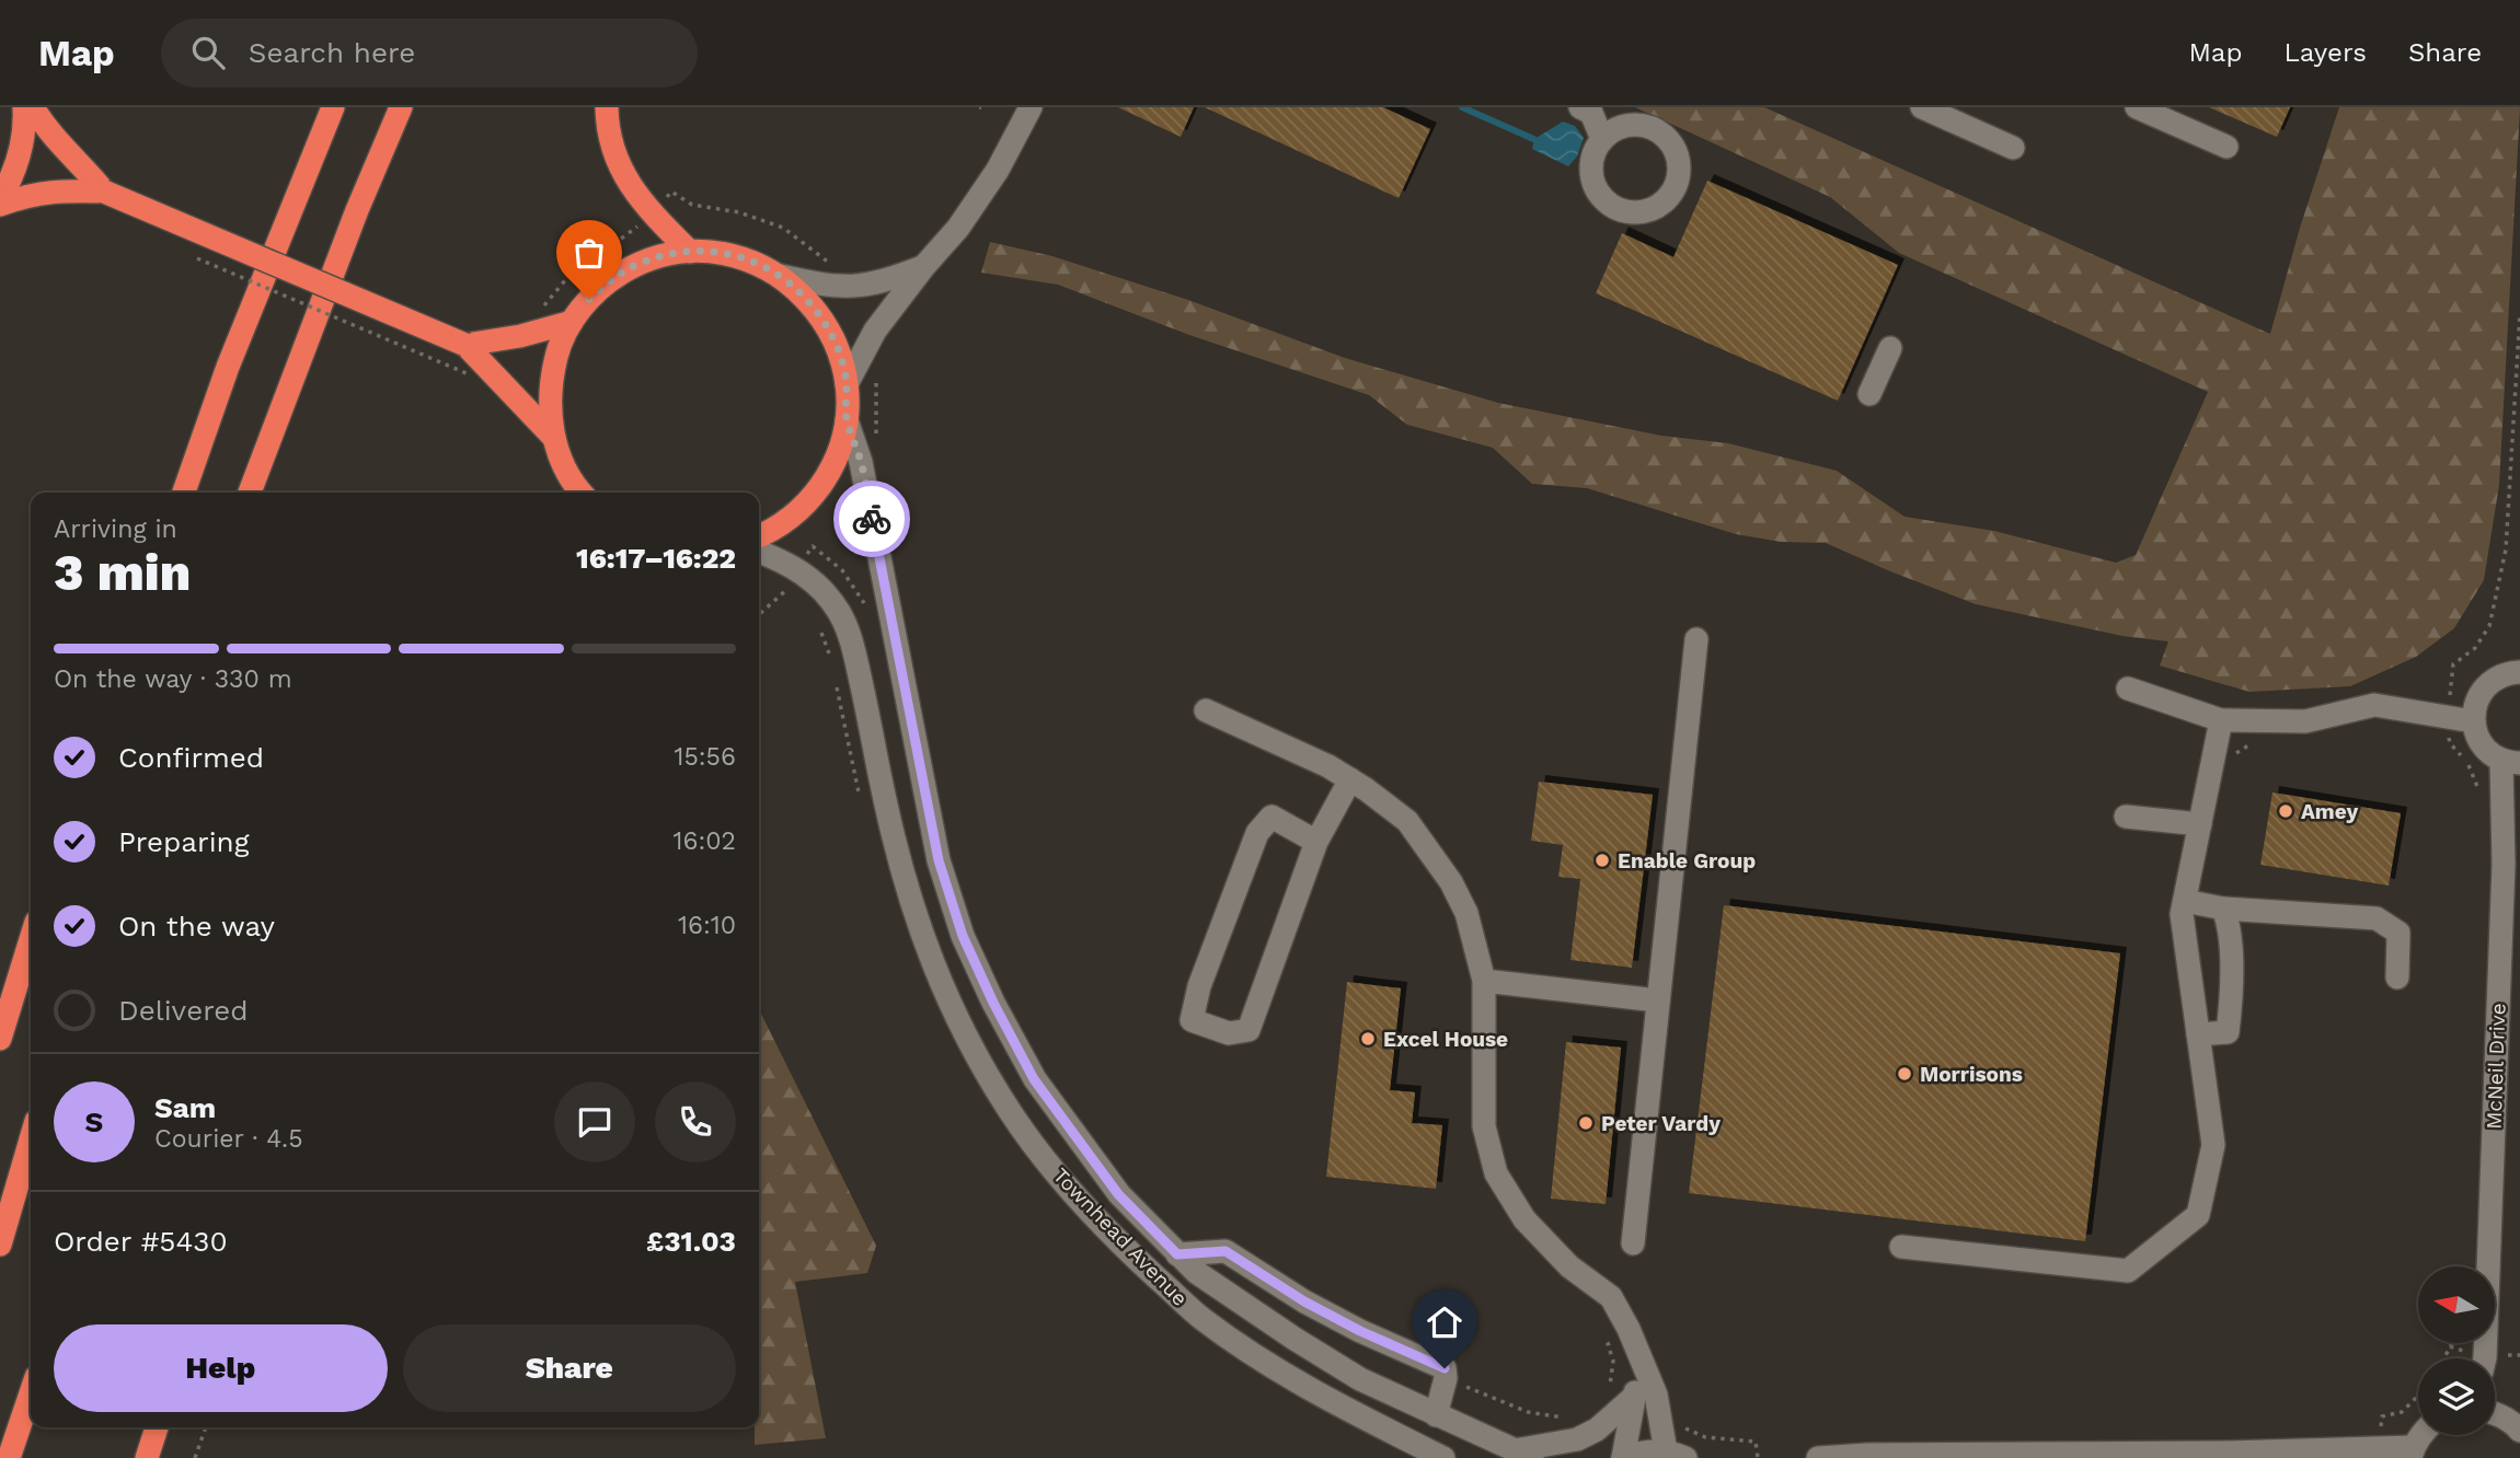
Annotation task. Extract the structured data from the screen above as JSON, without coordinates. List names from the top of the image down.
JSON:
{
  "streets": {
    "street": ["McNeil Drive", "Townhead Avenue"]
  },
  "places": [
    "Amey",
    "Enable Group",
    "Excel House",
    "Morrisons",
    "Peter Vardy"
  ],
  "north": "left",
  "page": {
    "header": "Map",
    "search": "Search here",
    "nav": ["Map", "Layers", "Share"],
    "heading": ["3 min", "Arriving in", "16:17–16:22"],
    "panel": [
      "Sam",
      "Courier · 4.5",
      "Order #5430",
      "£31.03"
    ],
    "bar": "On the way · 330 m",
    "list": [
      ["Confirmed", "15:56"],
      ["Preparing", "16:02"],
      ["On the way", "16:10"],
      "Delivered"
    ],
    "round": "S",
    "buttons": ["Help", "Share"]
  }
}
